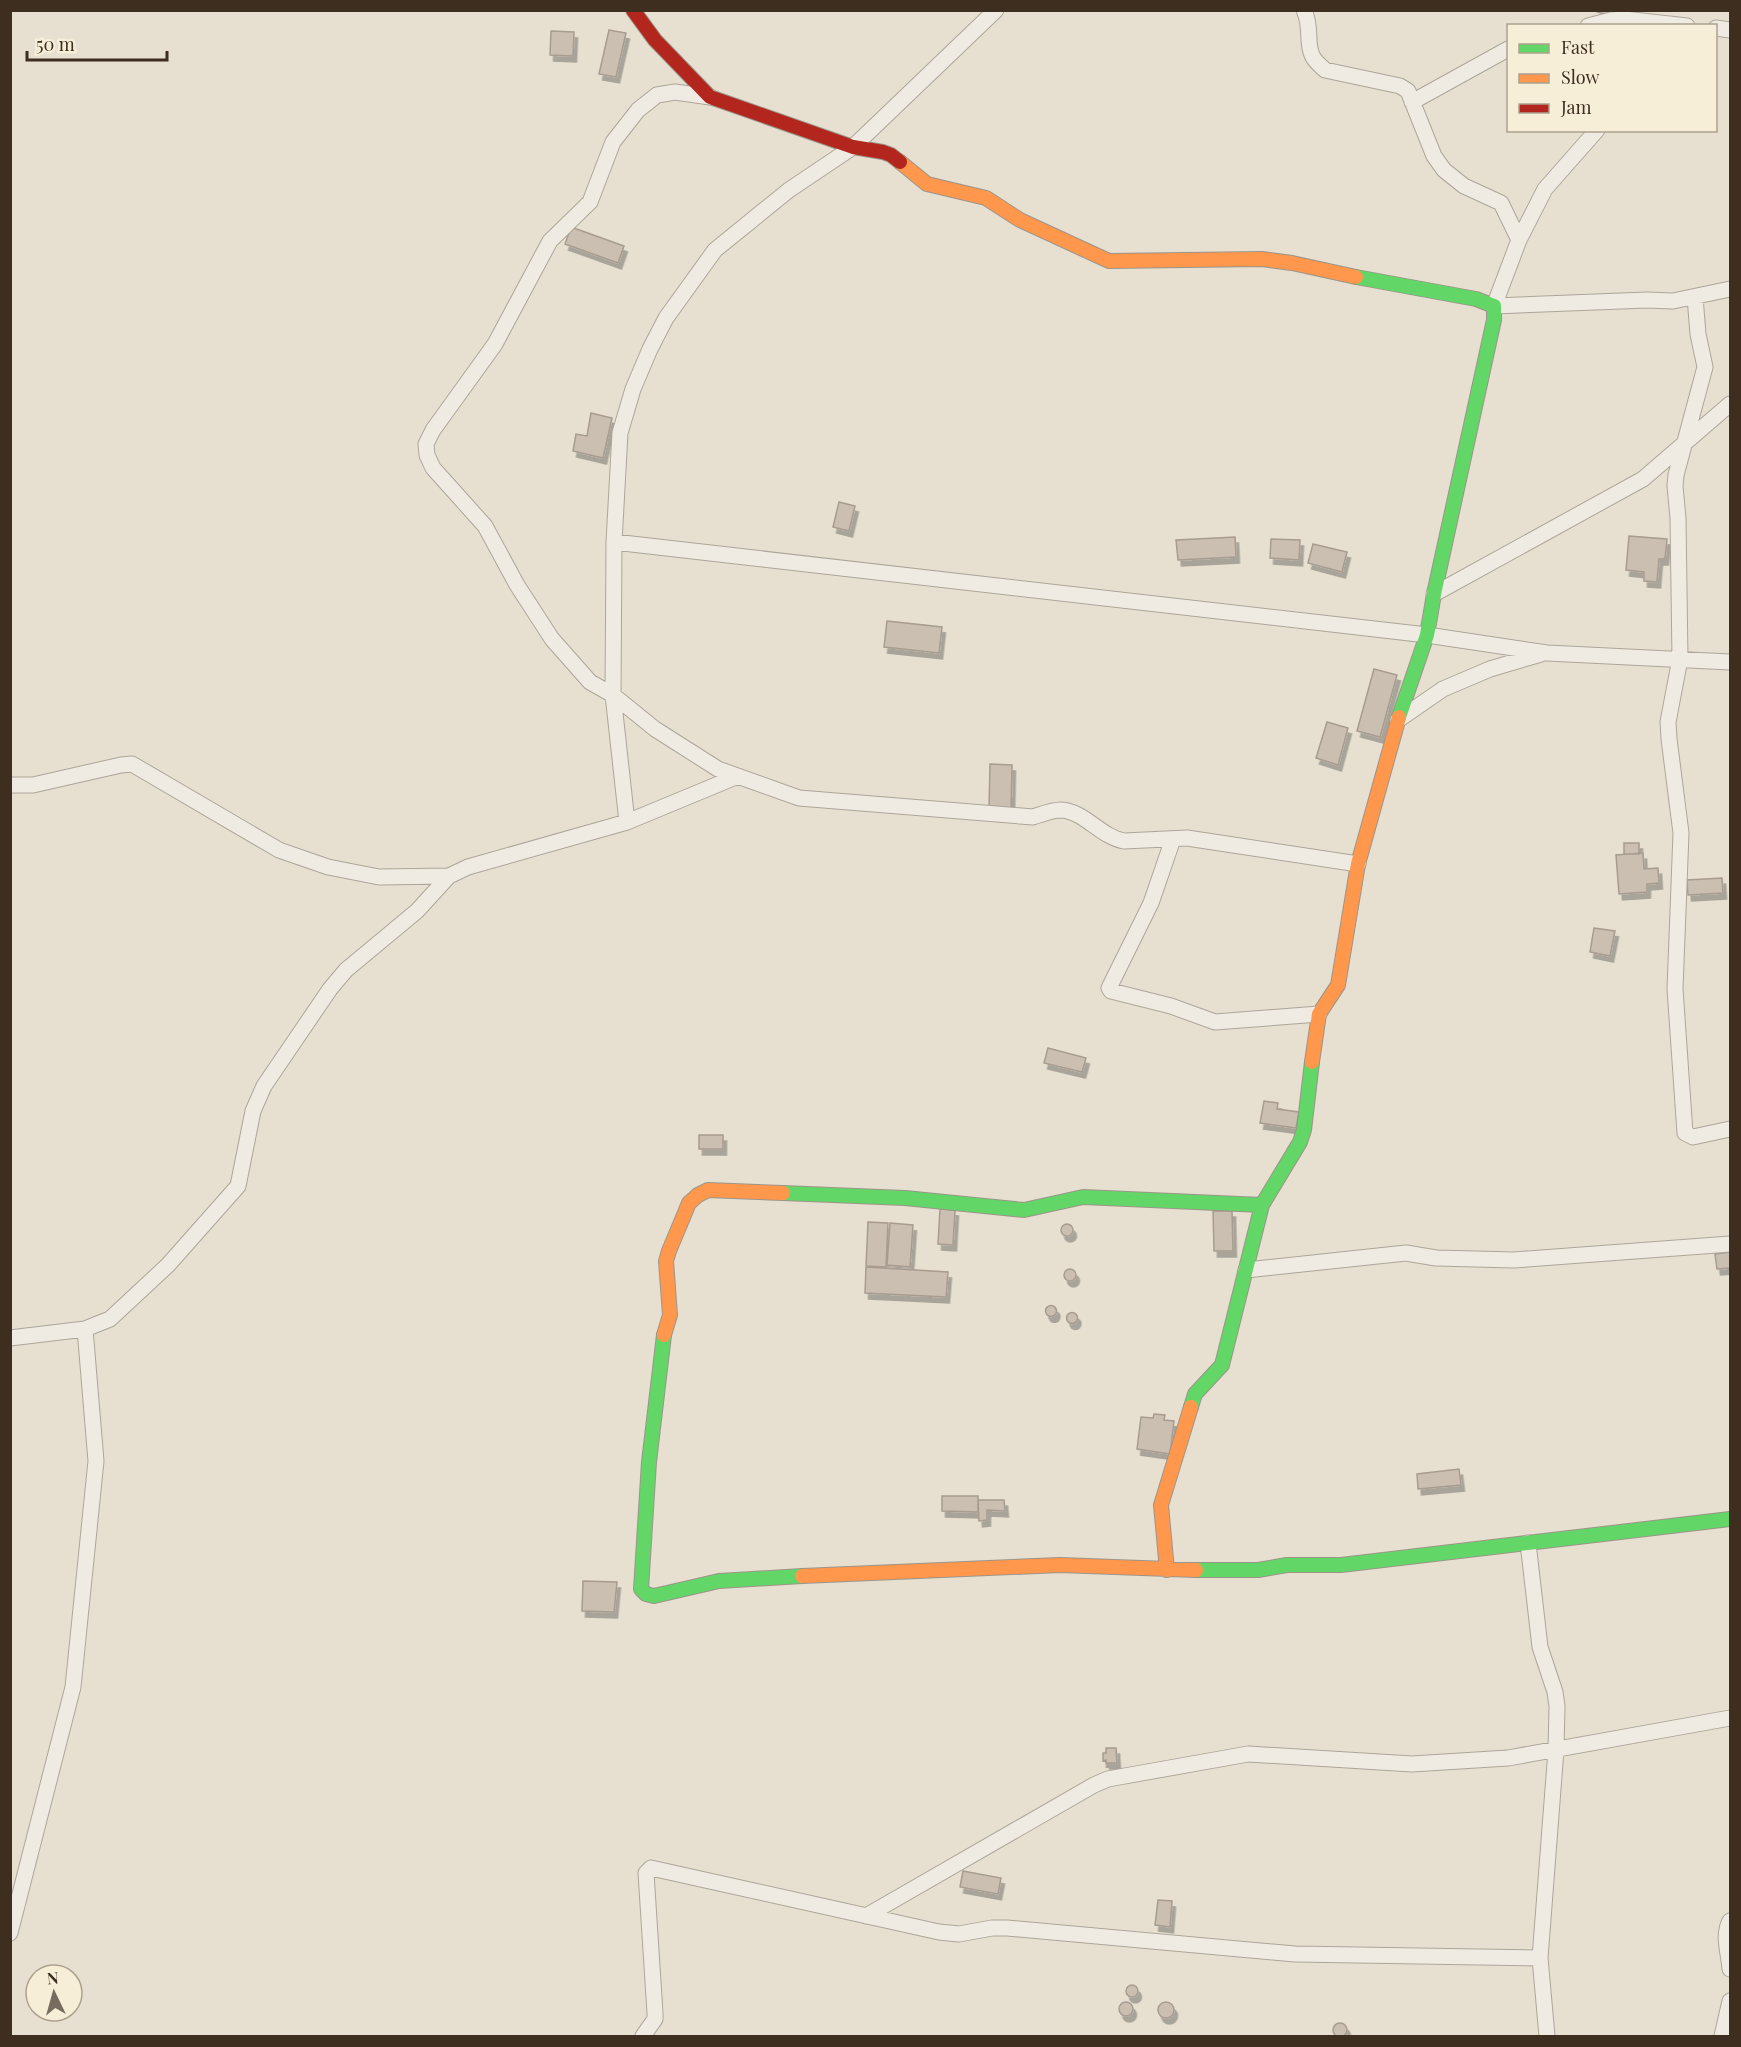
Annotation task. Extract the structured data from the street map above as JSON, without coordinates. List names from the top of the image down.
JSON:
{
  "legend": ["Fast", "Slow", "Jam"],
  "scale_bar": "50 m",
  "north": "top"
}
